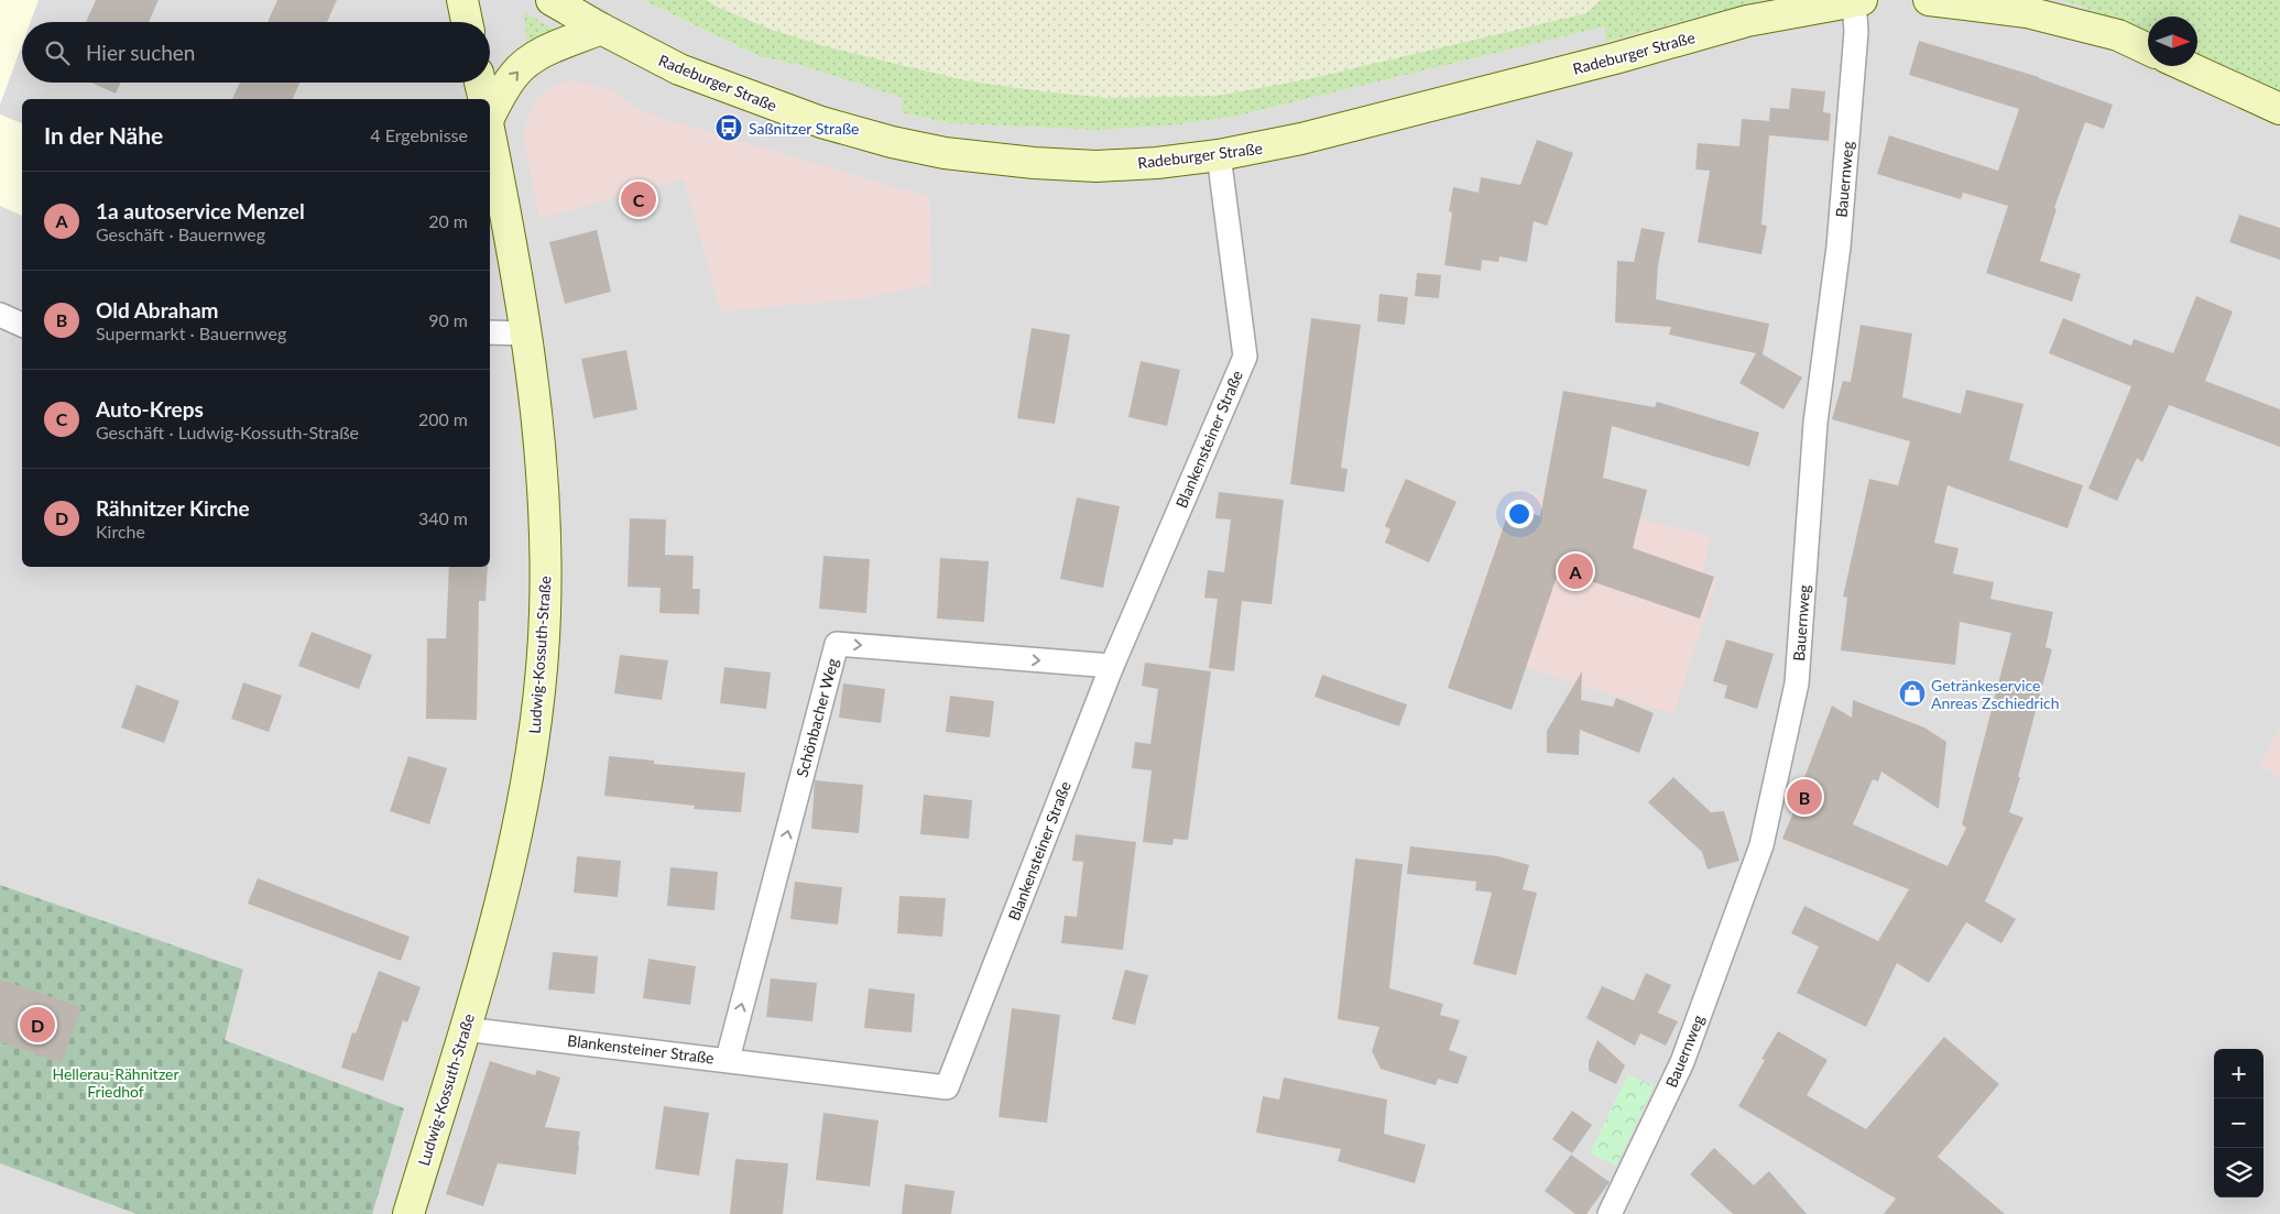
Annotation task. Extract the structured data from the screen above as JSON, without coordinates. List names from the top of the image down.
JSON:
{
  "streets": {
    "main road": ["Radeburger Straße", "Ludwig-Kossuth-Straße"],
    "street": ["Bauernweg", "Blankensteiner Straße", "Schönbacher Weg"]
  },
  "crossings": [
    ["Radeburger Straße", "Bauernweg"],
    ["Radeburger Straße", "Blankensteiner Straße"],
    ["Blankensteiner Straße", "Ludwig-Kossuth-Straße"],
    ["Blankensteiner Straße", "Schönbacher Weg"]
  ],
  "parks": ["Hellerau-Rähnitzer Friedhof"],
  "places": {
    "bus stop": ["Saßnitzer Straße"],
    "shop": ["Getränkeservice Anreas Zschiedrich"]
  },
  "north": "right",
  "page": {
    "search": "Hier suchen",
    "heading": ["In der Nähe", "4 Ergebnisse"],
    "list": [
      {
        "mark": "A",
        "name": "1a autoservice Menzel",
        "note": "Geschäft · Bauernweg",
        "value": "20 m"
      },
      {
        "mark": "B",
        "name": "Old Abraham",
        "note": "Supermarkt · Bauernweg",
        "value": "90 m"
      },
      {
        "mark": "C",
        "name": "Auto-Kreps",
        "note": "Geschäft · Ludwig-Kossuth-Straße",
        "value": "200 m"
      },
      {
        "mark": "D",
        "name": "Rähnitzer Kirche",
        "note": "Kirche",
        "value": "340 m"
      }
    ],
    "pins": [
      "C",
      "A",
      "B",
      "D"
    ],
    "map_buttons": ["+", "−"]
  }
}
